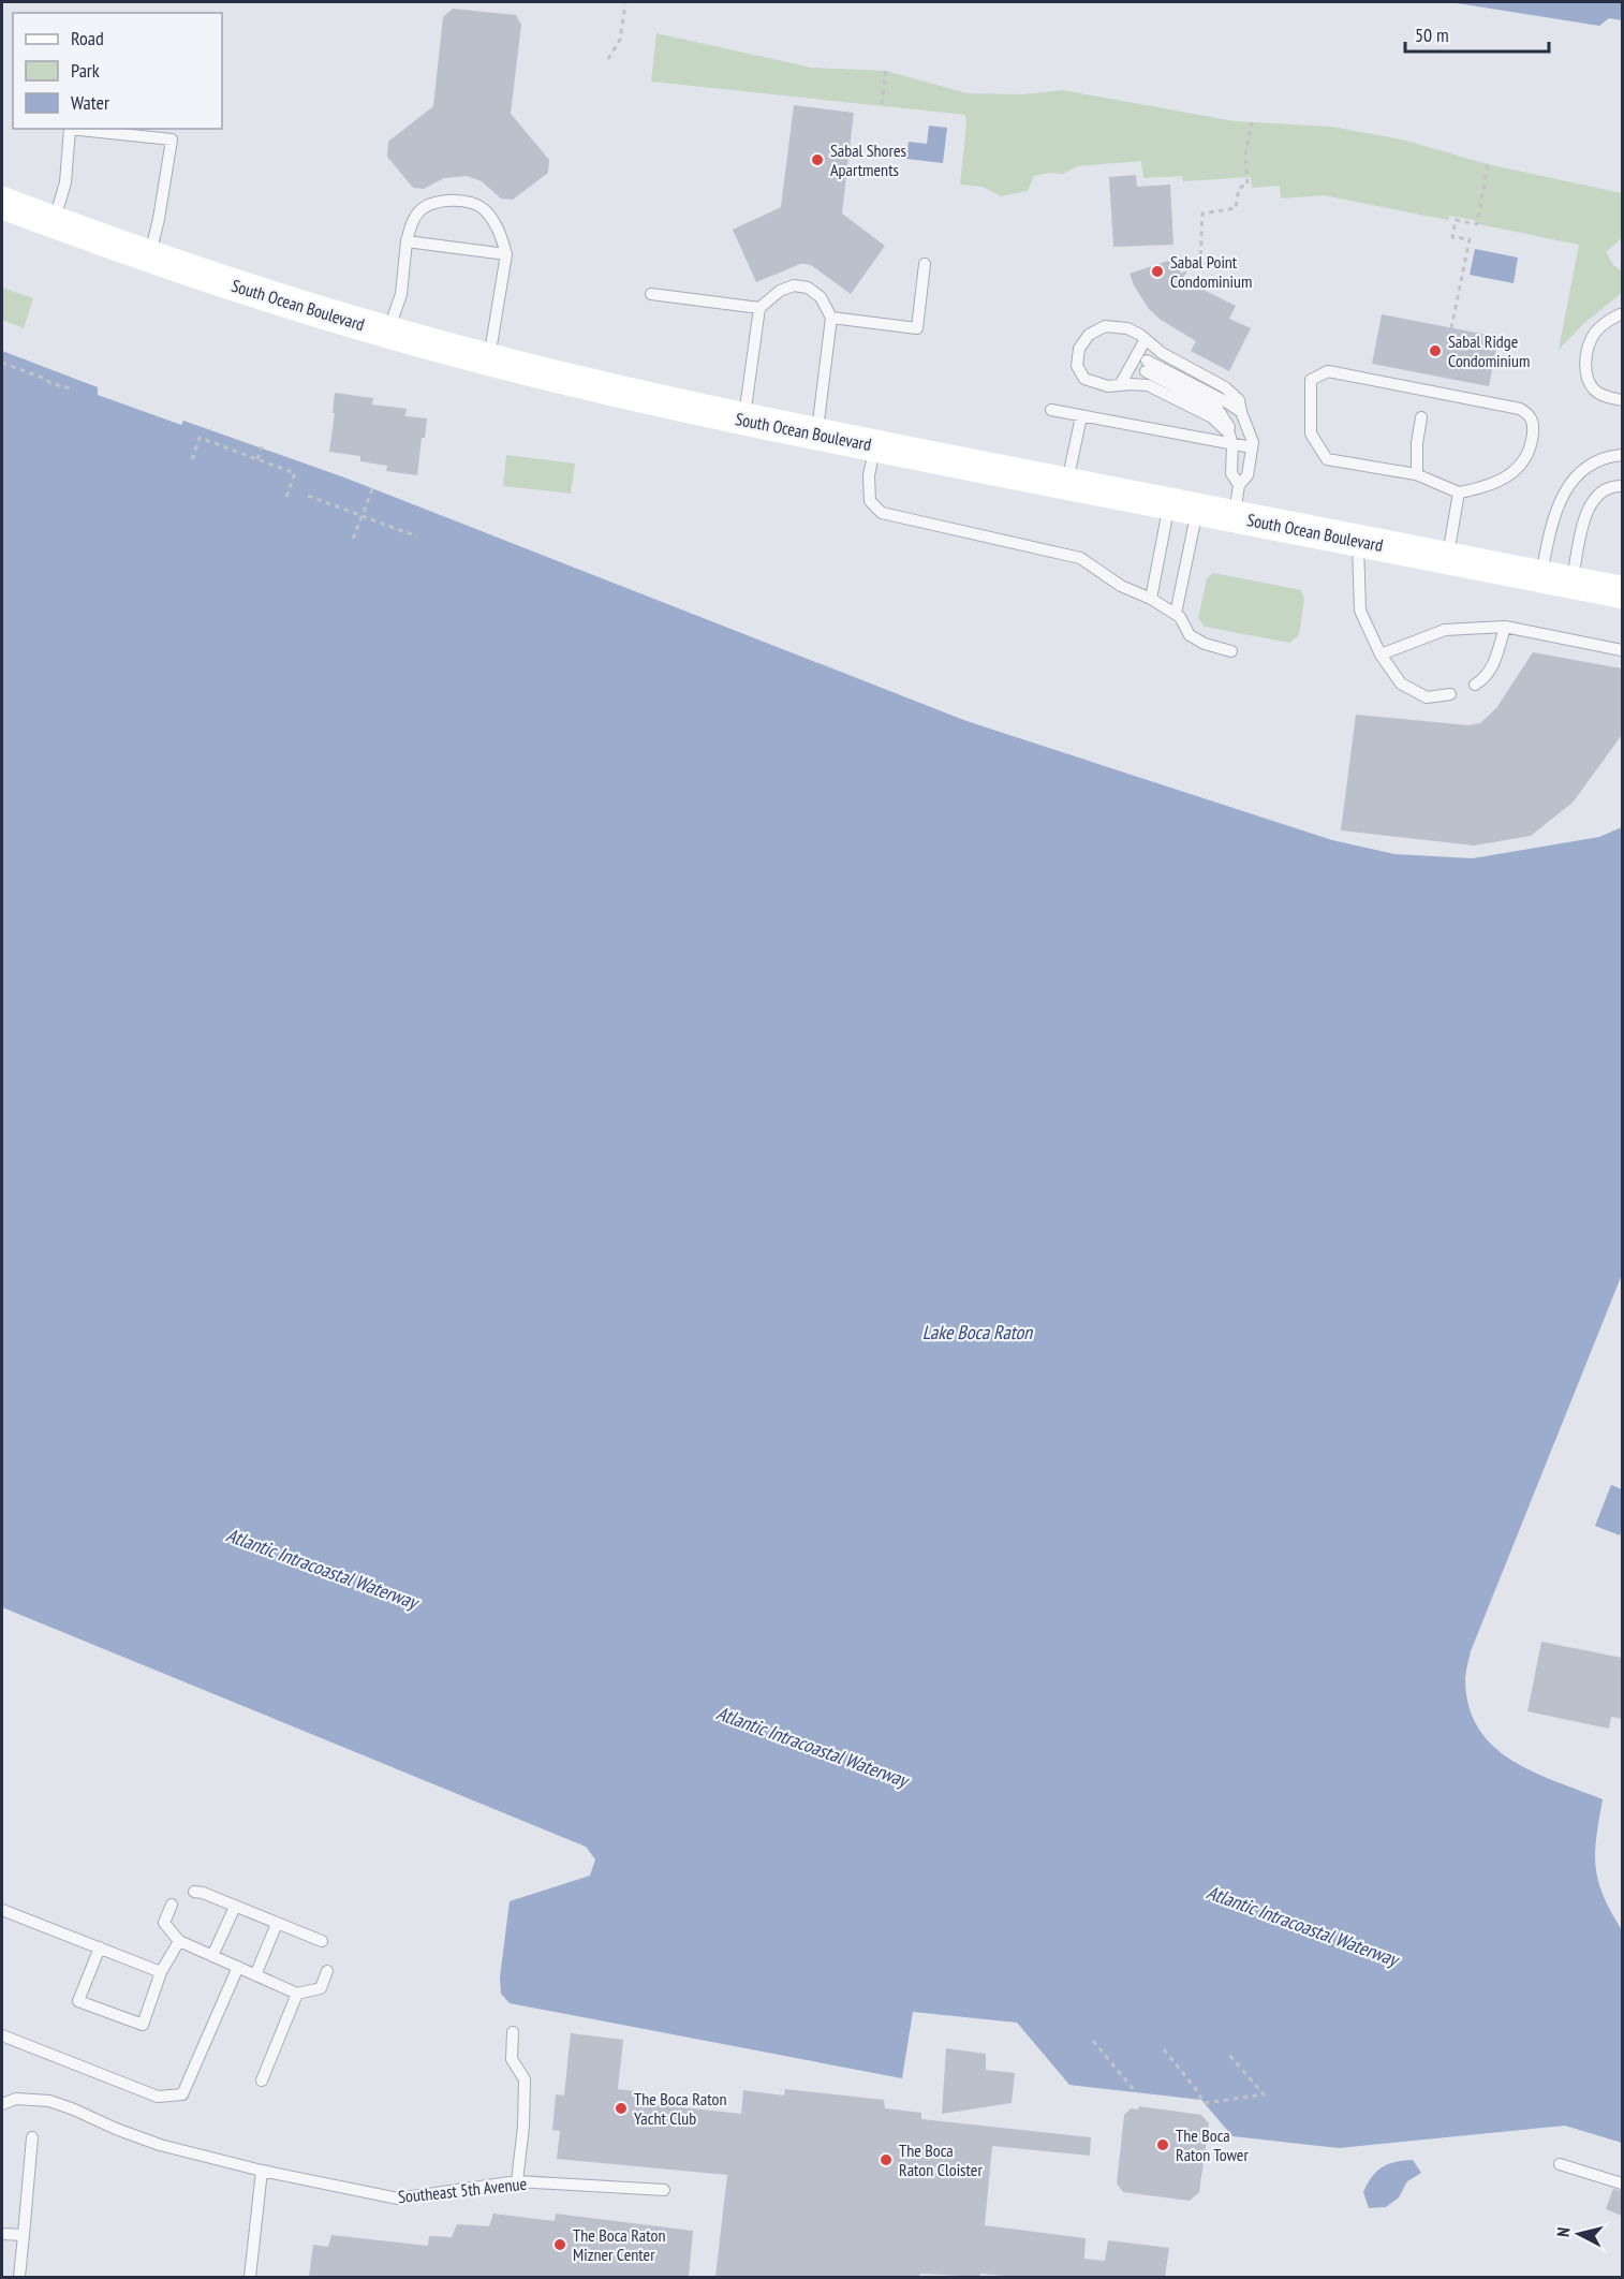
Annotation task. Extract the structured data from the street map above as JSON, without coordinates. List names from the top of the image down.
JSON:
{
  "streets": {
    "main road": ["South Ocean Boulevard"],
    "lane": ["Southeast 5th Avenue"]
  },
  "water": ["Lake Boca Raton", "Atlantic Intracoastal Waterway"],
  "places": [
    "Sabal Shores Apartments",
    "Sabal Point Condominium",
    "Sabal Ridge Condominium",
    "The Boca Raton Yacht Club",
    "The Boca Raton Tower",
    "The Boca Raton Cloister",
    "The Boca Raton Mizner Center"
  ],
  "legend": ["Road", "Park", "Water"],
  "scale_bar": "50 m",
  "north": "left"
}
